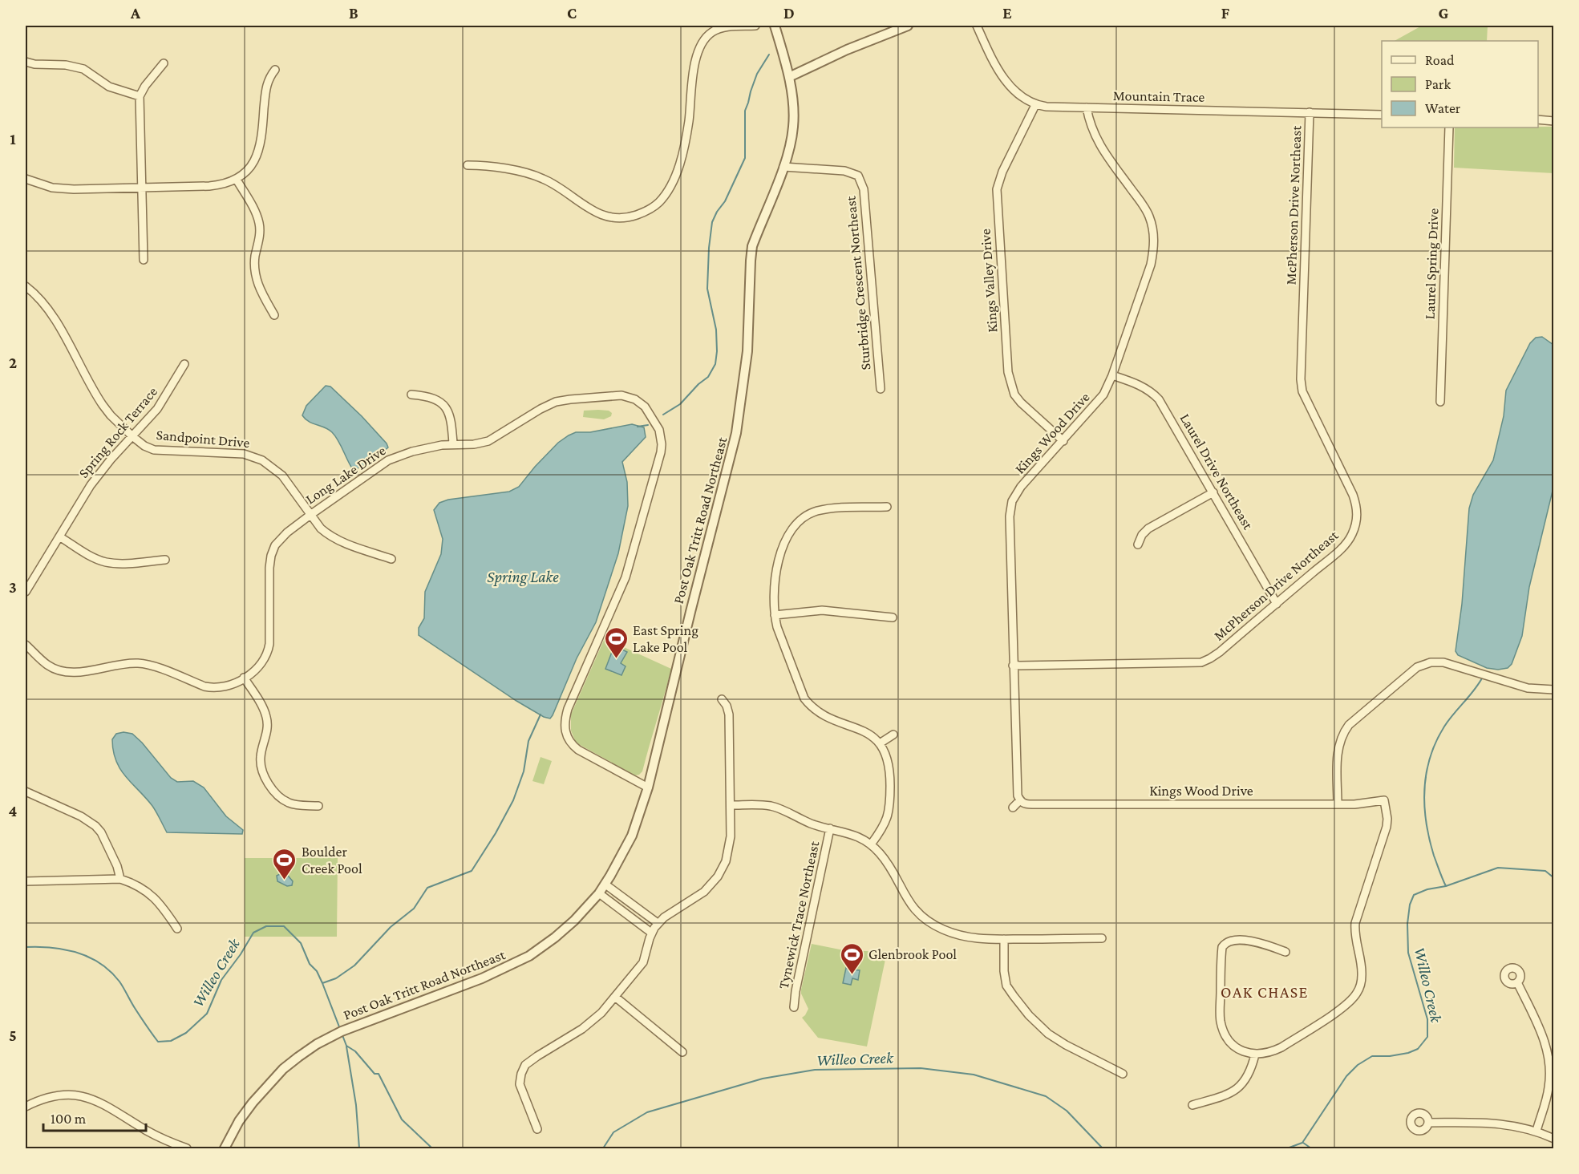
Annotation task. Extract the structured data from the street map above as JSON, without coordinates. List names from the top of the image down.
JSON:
{
  "streets": {
    "street": [
      "Mountain Trace",
      "McPherson Drive Northeast",
      "Laurel Spring Drive",
      "Kings Valley Drive",
      "Sturbridge Crescent Northeast",
      "Spring Rock Terrace",
      "Kings Wood Drive",
      "Sandpoint Drive",
      "Laurel Drive Northeast",
      "Long Lake Drive",
      "Post Oak Tritt Road Northeast",
      "Tynewick Trace Northeast"
    ]
  },
  "crossings": [
    ["Mountain Trace", "McPherson Drive Northeast"],
    ["Mountain Trace", "Kings Valley Drive"],
    ["Mountain Trace", "Kings Wood Drive"],
    ["McPherson Drive Northeast", "Kings Wood Drive"],
    ["McPherson Drive Northeast", "Laurel Drive Northeast"],
    ["Kings Valley Drive", "Kings Wood Drive"],
    ["Sturbridge Crescent Northeast", "Post Oak Tritt Road Northeast"],
    ["Spring Rock Terrace", "Sandpoint Drive"],
    ["Kings Wood Drive", "Laurel Drive Northeast"],
    ["Sandpoint Drive", "Long Lake Drive"],
    ["Long Lake Drive", "Post Oak Tritt Road Northeast"]
  ],
  "districts": ["OAK CHASE"],
  "water": ["Spring Lake", "Willeo Creek"],
  "places": {
    "sports": ["East Spring Lake Pool", "Boulder Creek Pool", "Glenbrook Pool"]
  },
  "legend": ["Road", "Park", "Water"],
  "scale_bar": "100 m",
  "grid": {
    "columns": [
      "A",
      "B",
      "C",
      "D",
      "E",
      "F",
      "G"
    ],
    "rows": [
      "1",
      "2",
      "3",
      "4",
      "5"
    ]
  }
}
